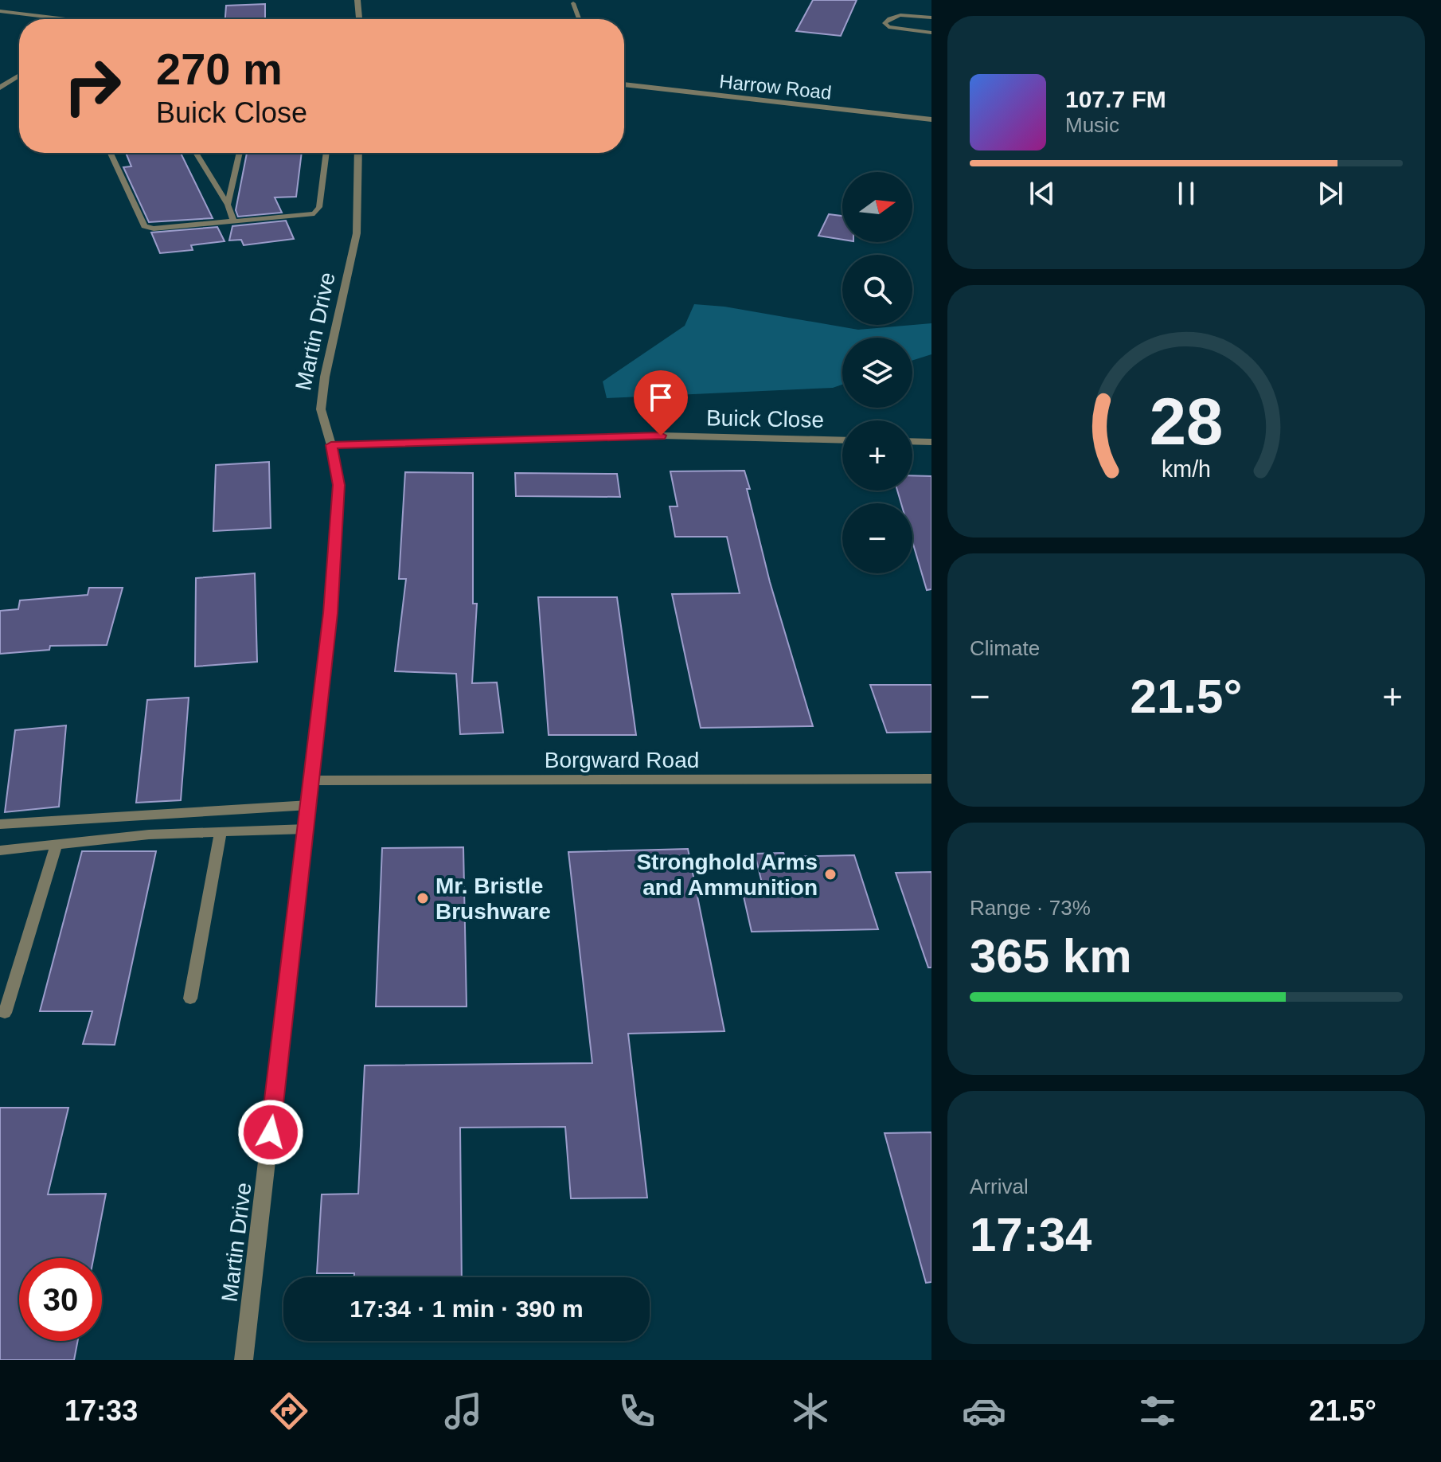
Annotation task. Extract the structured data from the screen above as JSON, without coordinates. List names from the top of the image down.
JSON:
{
  "streets": {
    "street": [
      "Harrow Road",
      "Martin Drive",
      "Buick Close",
      "Borgward Road"
    ]
  },
  "crossings": [
    ["Martin Drive", "Buick Close"],
    ["Martin Drive", "Borgward Road"]
  ],
  "places": ["Stronghold Arms and Ammunition", "Mr. Bristle Brushware"],
  "north": "right",
  "page": {
    "turn": ["270 m", "Buick Close"],
    "song": ["107.7 FM", "Music"],
    "map_buttons": ["+", "−"],
    "tile": [
      "Climate",
      ["Range · 73%", "365 km"],
      ["Arrival", "17:34"]
    ],
    "heat": ["−", "21.5°", "+"],
    "limit": "30",
    "trip": "17:34 · 1 min · 390 m",
    "tabs": ["17:33", "21.5°"],
    "gauge": ["28", "km/h"]
  }
}
